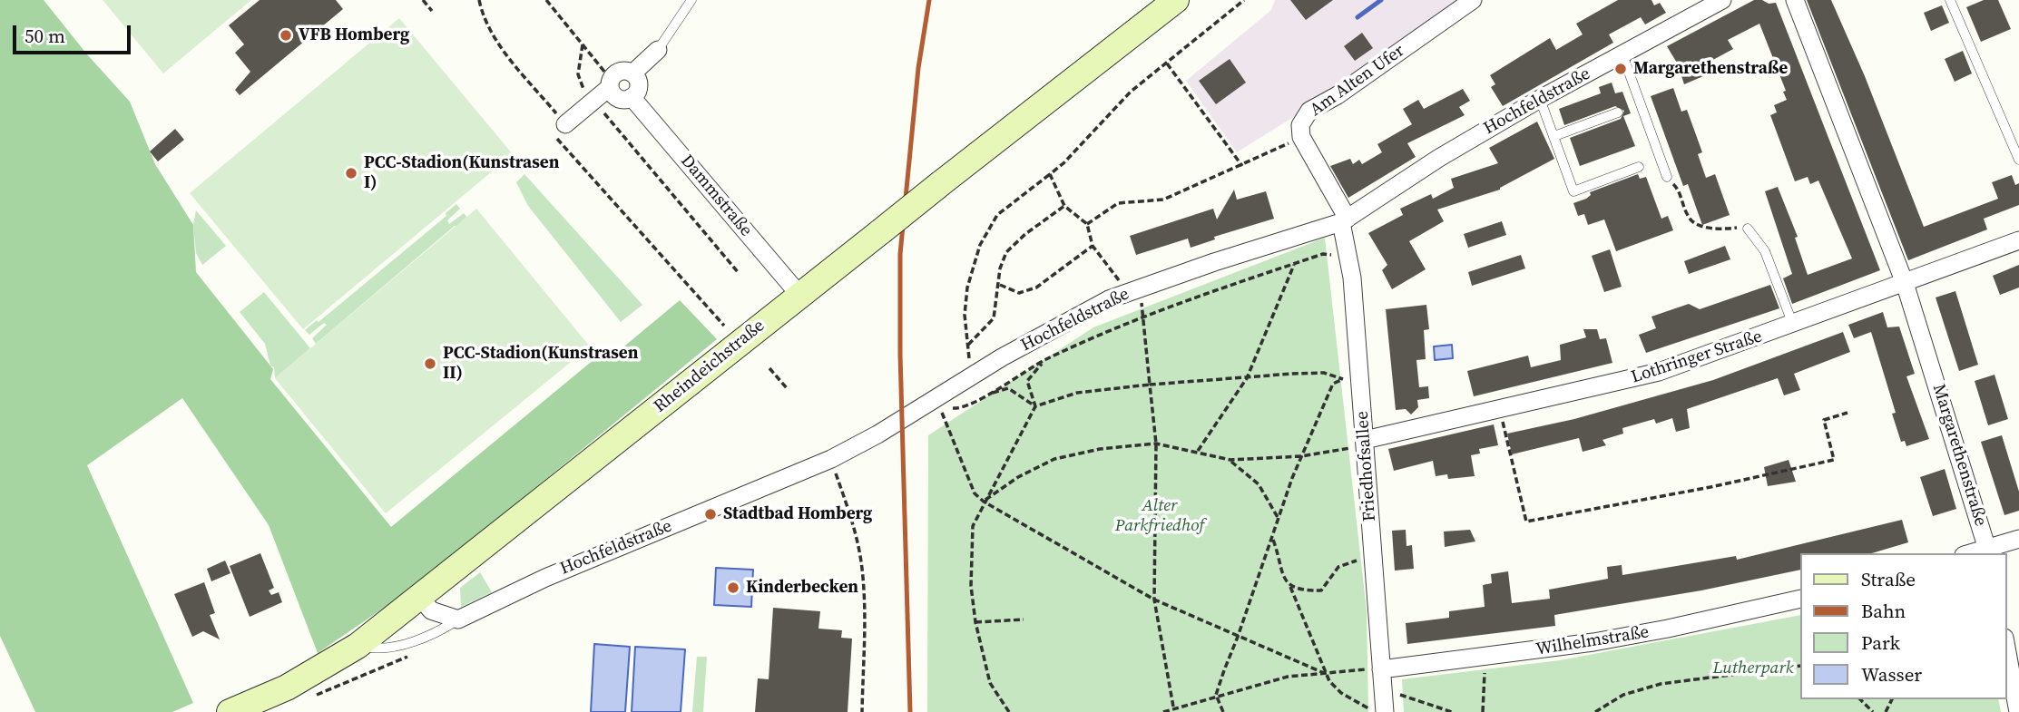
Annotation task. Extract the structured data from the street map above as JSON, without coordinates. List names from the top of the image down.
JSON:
{
  "streets": {
    "main road": ["Rheindeichstraße"],
    "street": [
      "Am Alten Ufer",
      "Hochfeldstraße",
      "Dammstraße",
      "Lothringer Straße",
      "Margarethenstraße",
      "Friedhofsallee",
      "Wilhelmstraße"
    ]
  },
  "crossings": [
    ["Am Alten Ufer", "Hochfeldstraße"],
    ["Am Alten Ufer", "Friedhofsallee"],
    ["Hochfeldstraße", "Rheindeichstraße"],
    ["Hochfeldstraße", "Friedhofsallee"],
    ["Dammstraße", "Rheindeichstraße"],
    ["Lothringer Straße", "Margarethenstraße"],
    ["Lothringer Straße", "Friedhofsallee"],
    ["Friedhofsallee", "Wilhelmstraße"]
  ],
  "parks": ["Alter Parkfriedhof", "Lutherpark"],
  "places": [
    "VFB Homberg",
    "Margarethenstraße",
    "PCC-Stadion(Kunstrasen I)",
    "PCC-Stadion(Kunstrasen II)",
    "Stadtbad Homberg",
    "Kinderbecken"
  ],
  "legend": [
    "Straße",
    "Bahn",
    "Park",
    "Wasser"
  ],
  "scale_bar": "50 m"
}
